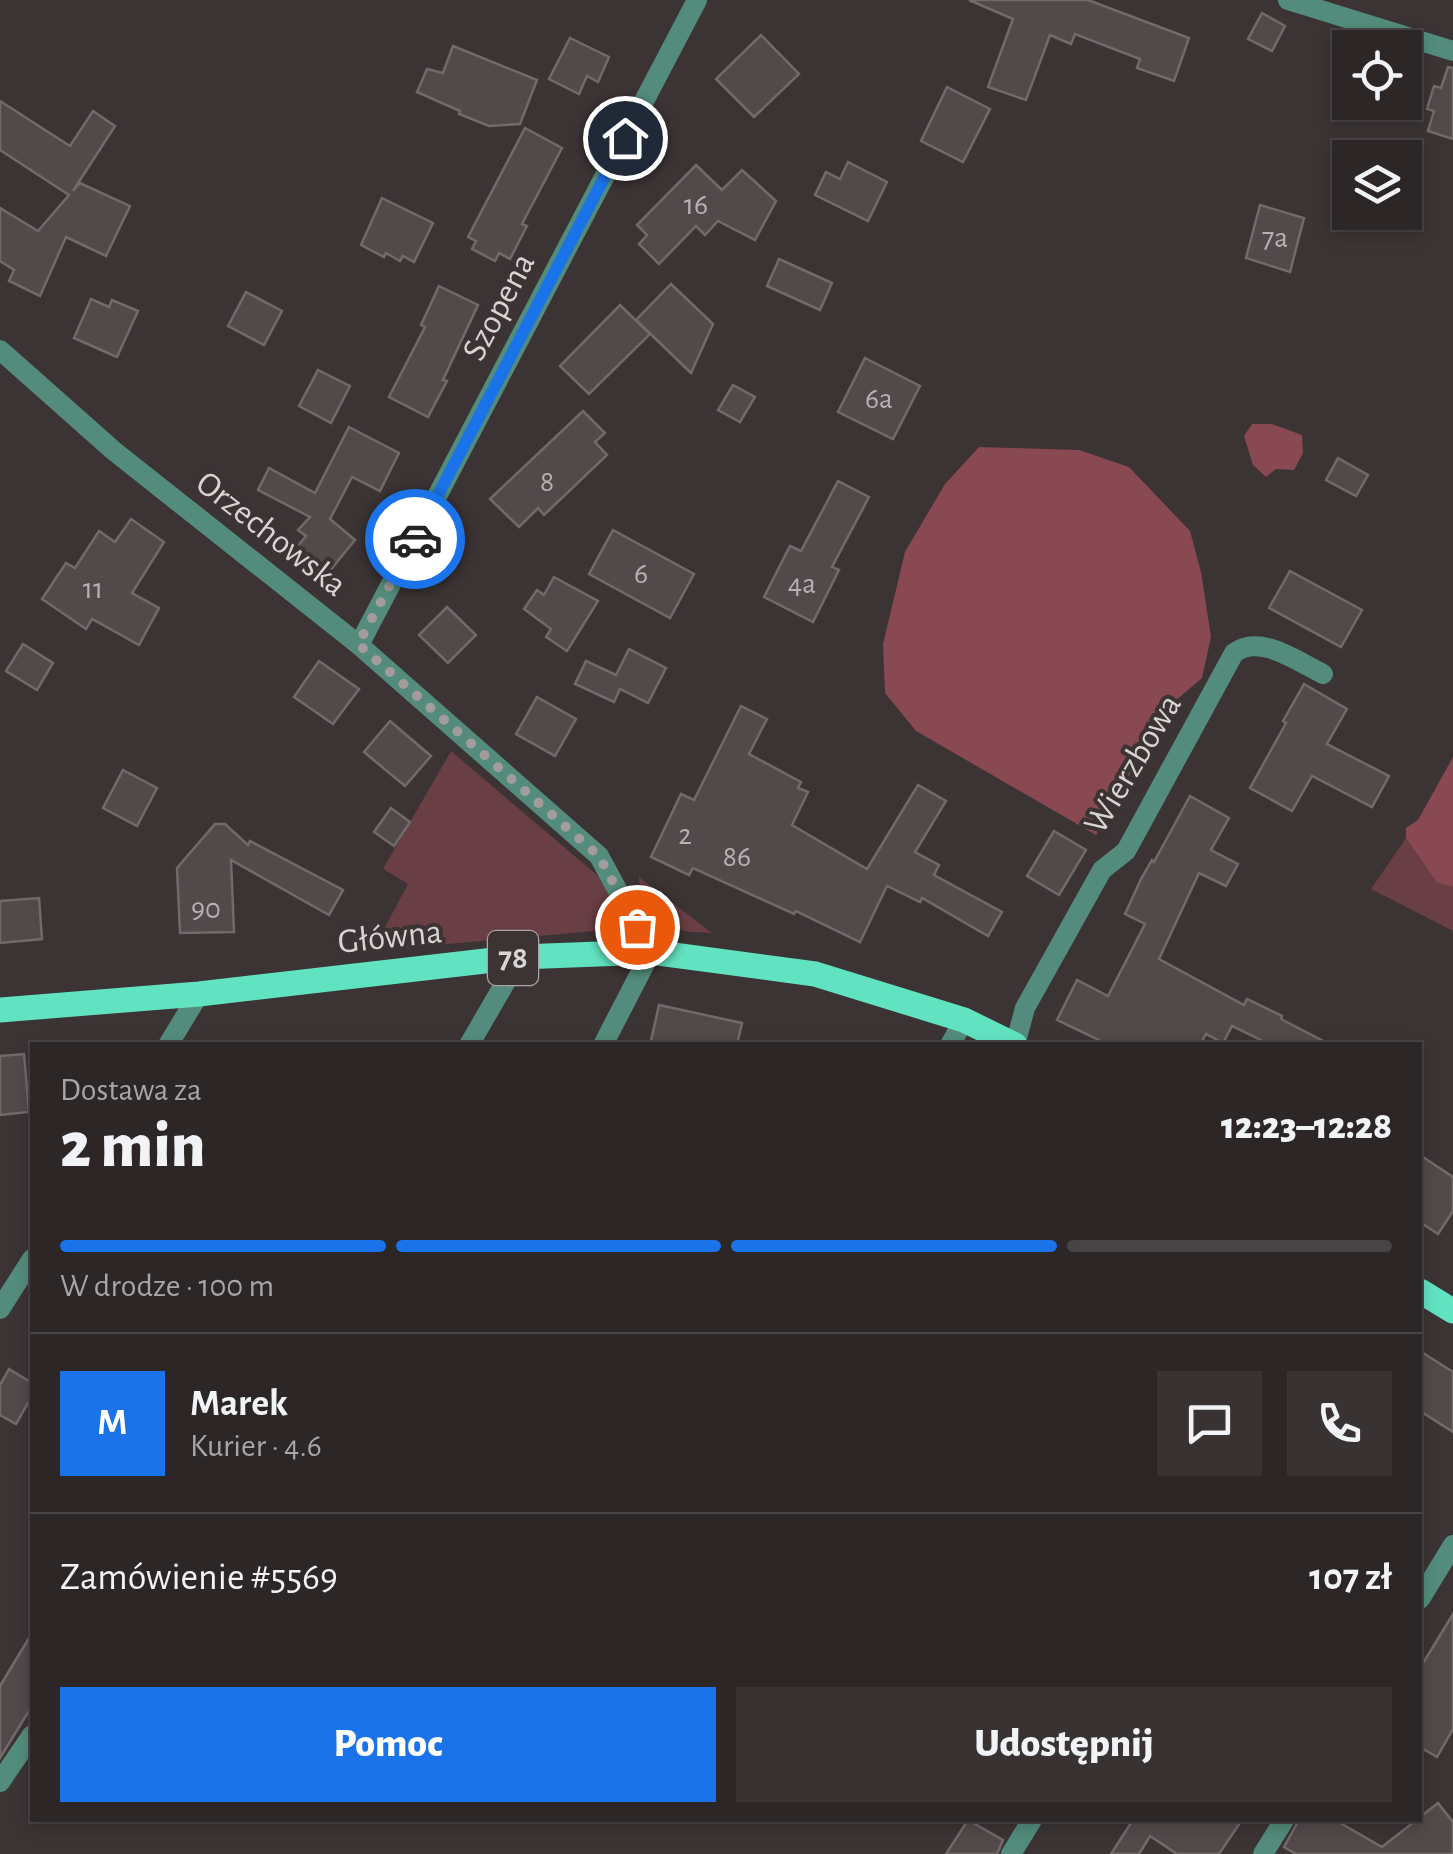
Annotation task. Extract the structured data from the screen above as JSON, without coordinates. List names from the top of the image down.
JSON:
{
  "streets": {
    "main road": ["Główna", "78"],
    "street": ["Szopena", "Orzechowska", "Wierzbowa"]
  },
  "crossings": [
    ["Szopena", "Orzechowska"],
    ["Orzechowska", "Główna"]
  ],
  "house_numbers": [
    "16",
    "7a",
    "6a",
    "8",
    "6",
    "4a",
    "11",
    "2",
    "86",
    "90"
  ],
  "page": {
    "heading": ["2 min", "Dostawa za", "12:23–12:28"],
    "panel": [
      "Marek",
      "Kurier · 4.6",
      "Zamówienie #5569",
      "107 zł"
    ],
    "bar": "W drodze · 100 m",
    "round": "M",
    "buttons": ["Pomoc", "Udostępnij"]
  }
}
